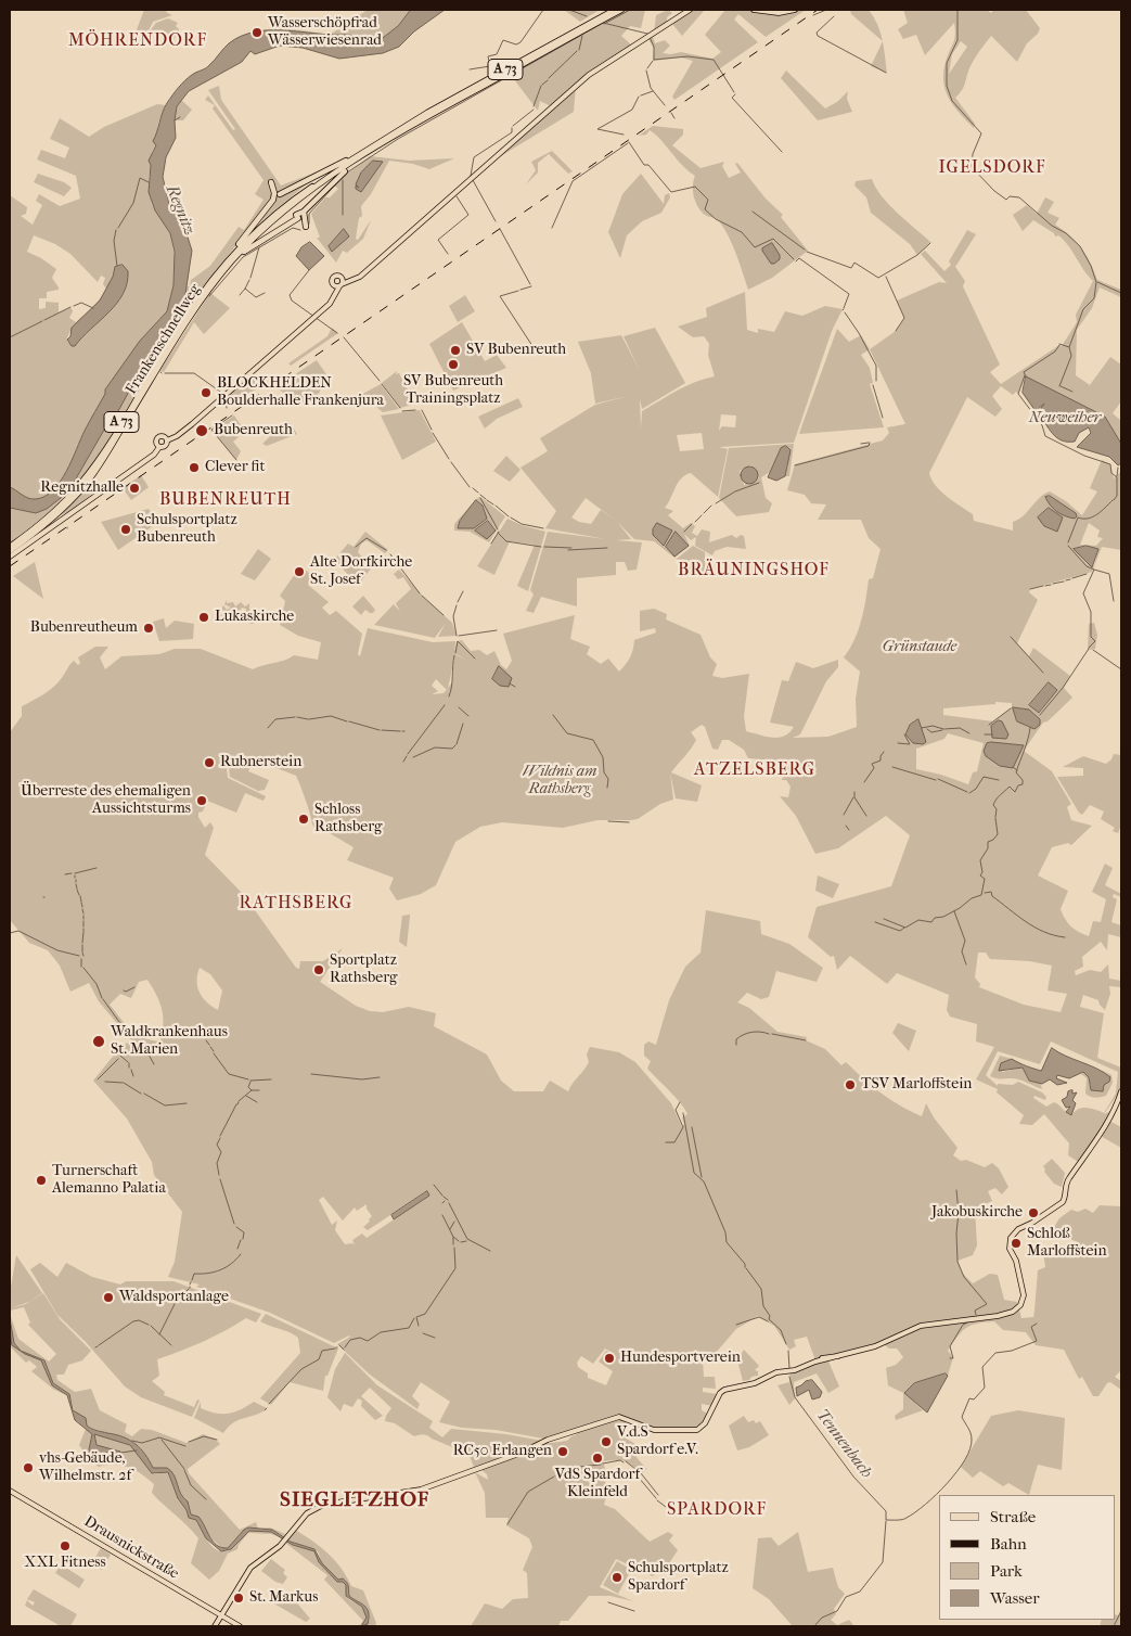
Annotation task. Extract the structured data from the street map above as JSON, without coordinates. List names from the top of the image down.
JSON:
{
  "streets": {
    "highway": ["A 73", "Frankenschnellweg"],
    "main road": ["Drausnickstraße"]
  },
  "crossings": [
    ["A 73", "Frankenschnellweg"]
  ],
  "districts": [
    "MÖHRENDORF",
    "IGELSDORF",
    "BUBENREUTH",
    "BRÄUNINGSHOF",
    "ATZELSBERG",
    "RATHSBERG",
    "SIEGLITZHOF",
    "SPARDORF"
  ],
  "water": ["Regnitz", "Neuweiher", "Tennenbach"],
  "parks": ["Grünstaude", "Wildnis am Rathsberg"],
  "places": [
    "Wasserschöpfrad Wässerwiesenrad",
    "SV Bubenreuth",
    "SV Bubenreuth Trainingsplatz",
    "BLOCKHELDEN Boulderhalle Frankenjura",
    "Bubenreuth",
    "Clever fit",
    "Regnitzhalle",
    "Schulsportplatz Bubenreuth",
    "Alte Dorfkirche St. Josef",
    "Lukaskirche",
    "Bubenreutheum",
    "Rubnerstein",
    "Überreste des ehemaligen Aussichtsturms",
    "Schloss Rathsberg",
    "Sportplatz Rathsberg",
    "Waldkrankenhaus St. Marien",
    "TSV Marloffstein",
    "Turnerschaft Alemanno Palatia",
    "Jakobuskirche",
    "Schloß Marloffstein",
    "Waldsportanlage",
    "Hundesportverein",
    "V.d.S Spardorf e.V.",
    "RC50 Erlangen",
    "VdS Spardorf Kleinfeld",
    "vhs-Gebäude, Wilhelmstr. 2f",
    "XXL Fitness",
    "Schulsportplatz Spardorf",
    "St. Markus"
  ],
  "legend": [
    "Straße",
    "Bahn",
    "Park",
    "Wasser"
  ]
}
